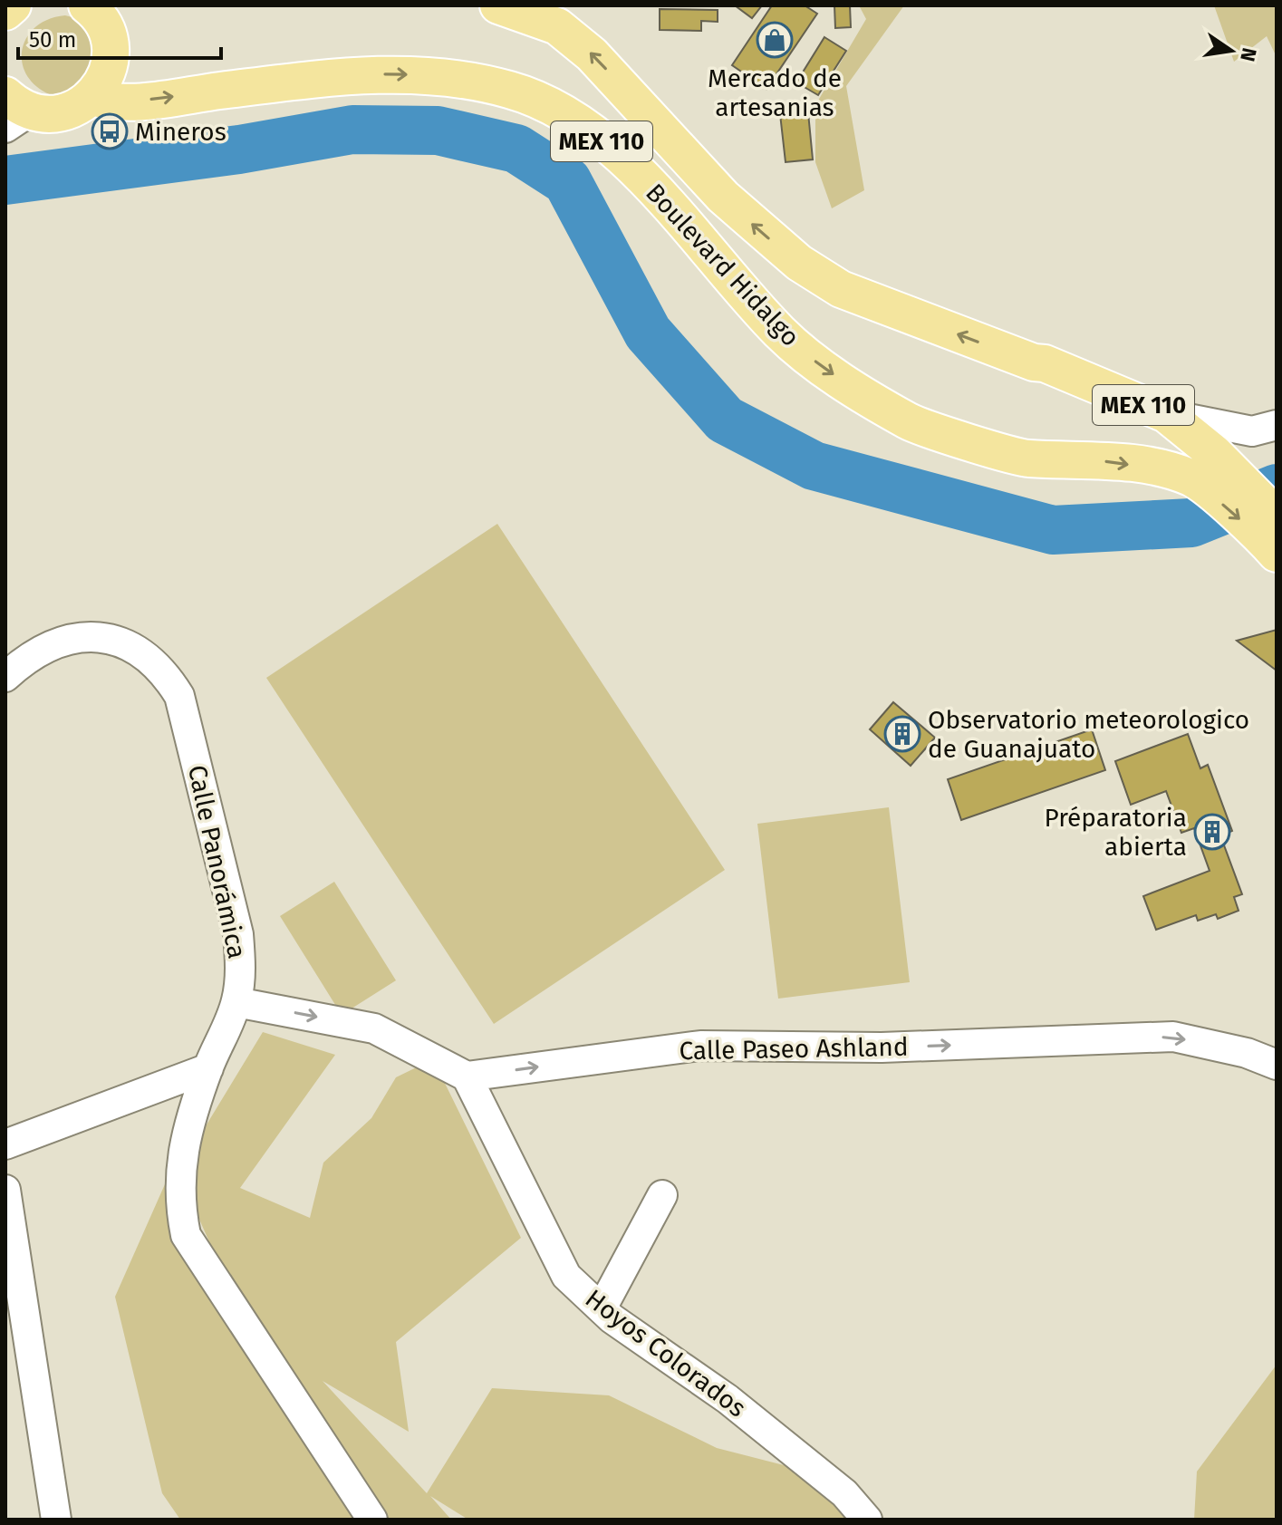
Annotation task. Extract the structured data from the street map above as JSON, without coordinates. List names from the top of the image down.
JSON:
{
  "streets": {
    "main road": ["MEX 110", "Boulevard Hidalgo"],
    "street": ["Calle Panorámica", "Calle Paseo Ashland", "Hoyos Colorados"]
  },
  "crossings": [
    ["MEX 110", "Boulevard Hidalgo"],
    ["Calle Paseo Ashland", "Hoyos Colorados"]
  ],
  "one_way": ["Calle Paseo Ashland"],
  "places": {
    "shop": ["Mercado de artesanias"],
    "bus stop": ["Mineros"],
    "building": ["Observatorio meteorologico de Guanajuato", "Préparatoria abierta"]
  },
  "scale_bar": "50 m",
  "north": "right"
}
